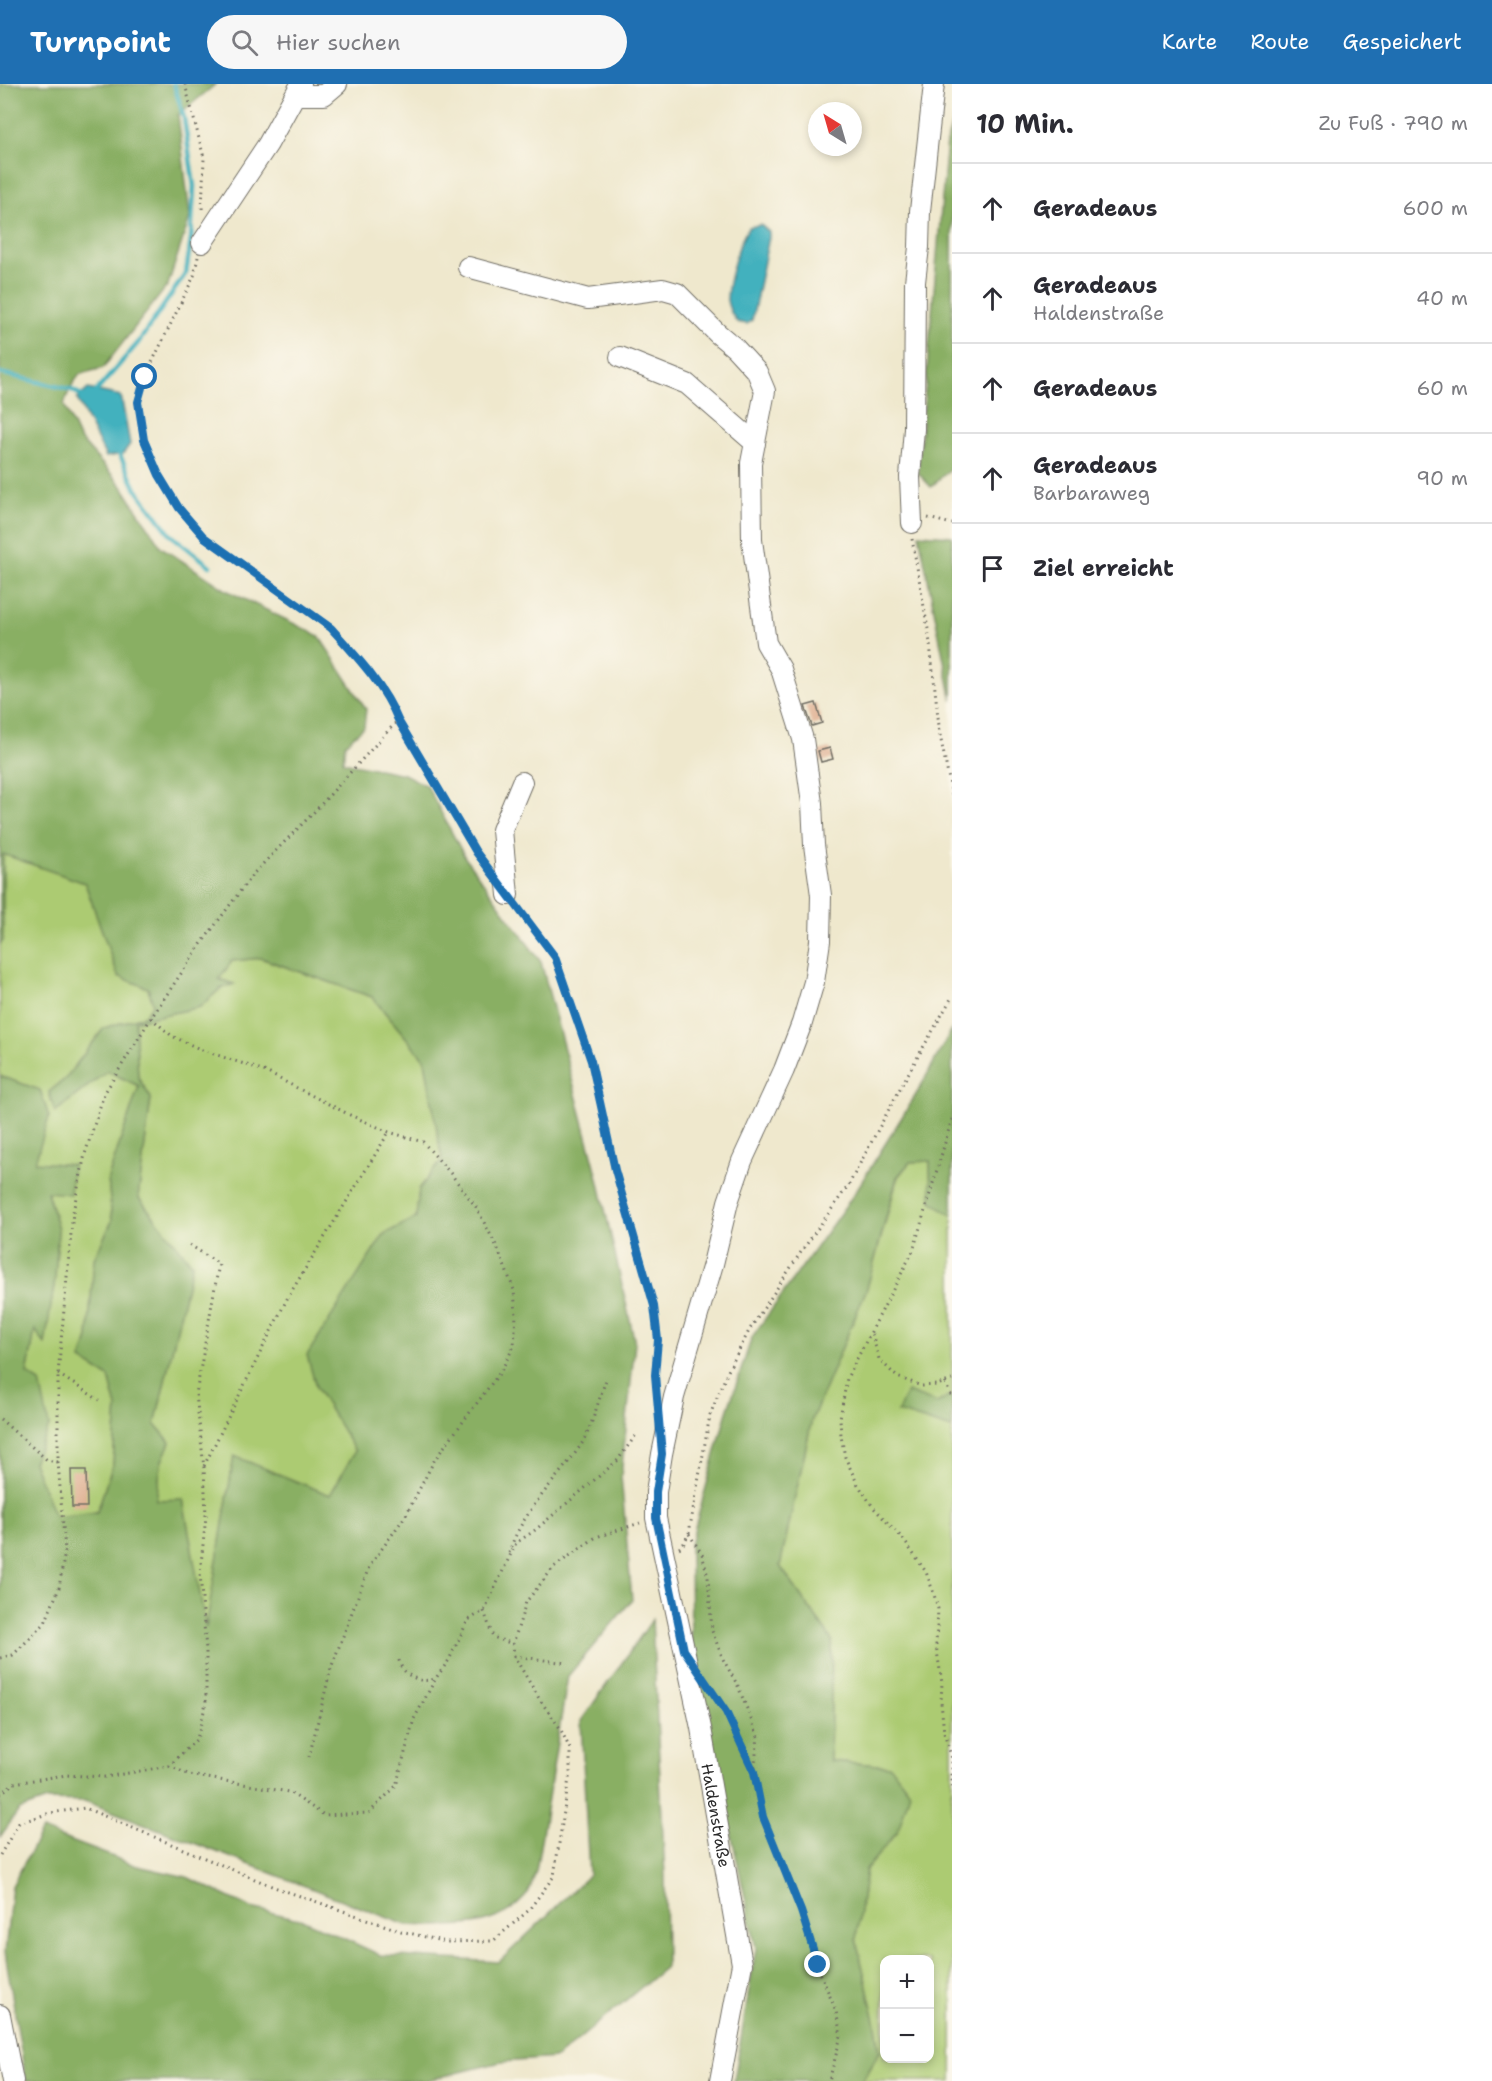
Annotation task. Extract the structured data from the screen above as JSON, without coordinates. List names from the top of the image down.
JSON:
{
  "streets": {
    "lane": ["Haldenstraße"]
  },
  "north": "top left",
  "page": {
    "header": "Turnpoint",
    "search": "Hier suchen",
    "nav": ["Karte", "Route", "Gespeichert"],
    "heading": ["10 Min.", "Zu Fuß · 790 m"],
    "list": [
      ["Geradeaus", "600 m"],
      ["Geradeaus", "Haldenstraße", "40 m"],
      ["Geradeaus", "60 m"],
      ["Geradeaus", "Barbaraweg", "90 m"],
      "Ziel erreicht"
    ],
    "map_buttons": ["+", "−"]
  }
}
